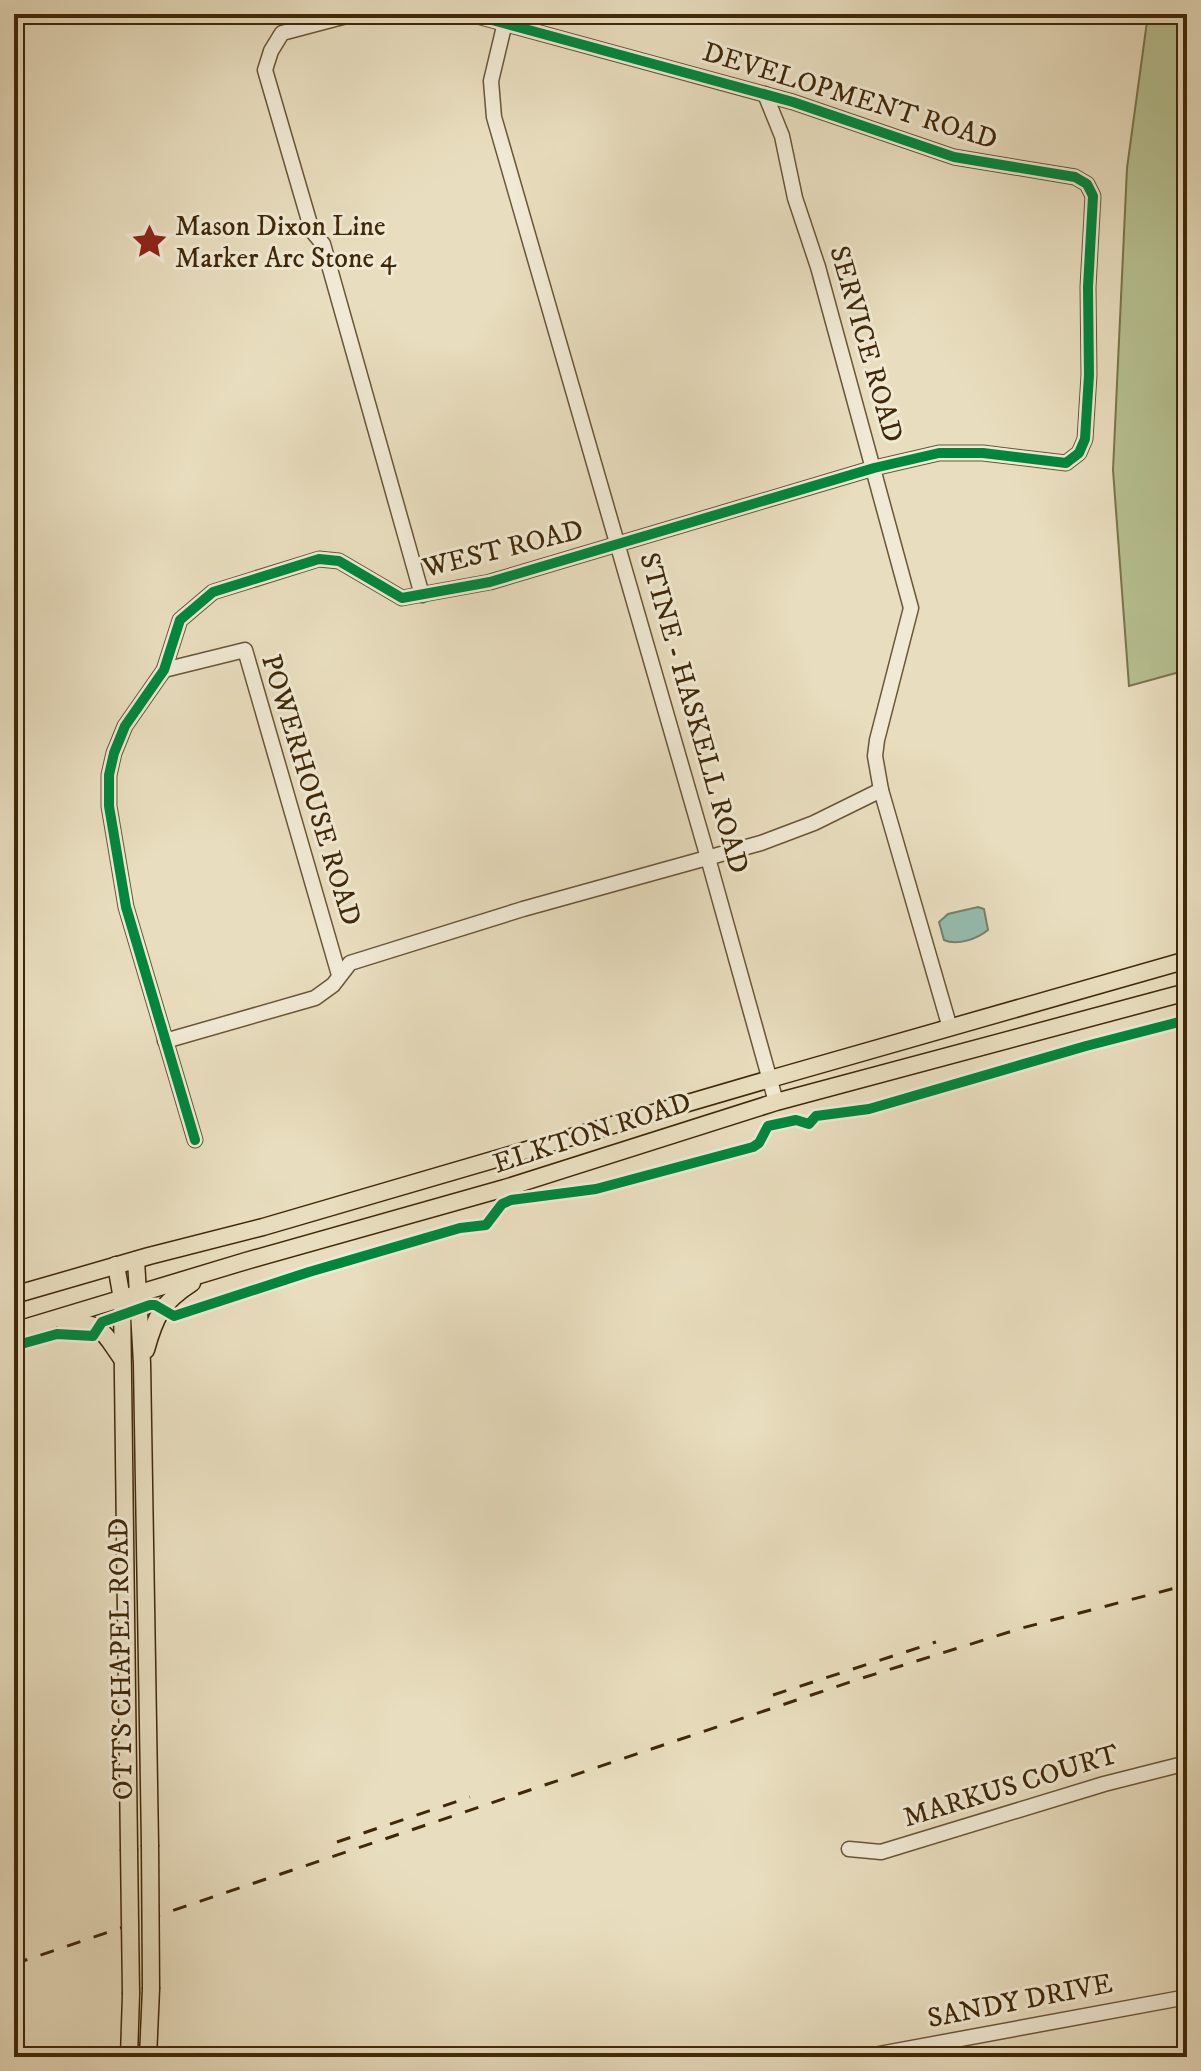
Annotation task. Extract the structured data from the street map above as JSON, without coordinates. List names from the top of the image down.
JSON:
{
  "streets": {
    "main road": ["ELKTON ROAD", "OTTS CHAPEL ROAD"],
    "street": [
      "DEVELOPMENT ROAD",
      "SERVICE ROAD",
      "WEST ROAD",
      "STINE - HASKELL ROAD",
      "POWERHOUSE ROAD",
      "MARKUS COURT",
      "SANDY DRIVE"
    ]
  },
  "crossings": [
    ["DEVELOPMENT ROAD", "SERVICE ROAD"],
    ["DEVELOPMENT ROAD", "WEST ROAD"],
    ["DEVELOPMENT ROAD", "STINE - HASKELL ROAD"],
    ["SERVICE ROAD", "WEST ROAD"],
    ["SERVICE ROAD", "ELKTON ROAD"],
    ["WEST ROAD", "STINE - HASKELL ROAD"],
    ["WEST ROAD", "POWERHOUSE ROAD"],
    ["STINE - HASKELL ROAD", "ELKTON ROAD"],
    ["ELKTON ROAD", "OTTS CHAPEL ROAD"]
  ],
  "places": {
    "place": ["Mason Dixon Line Marker Arc Stone 4"]
  }
}
